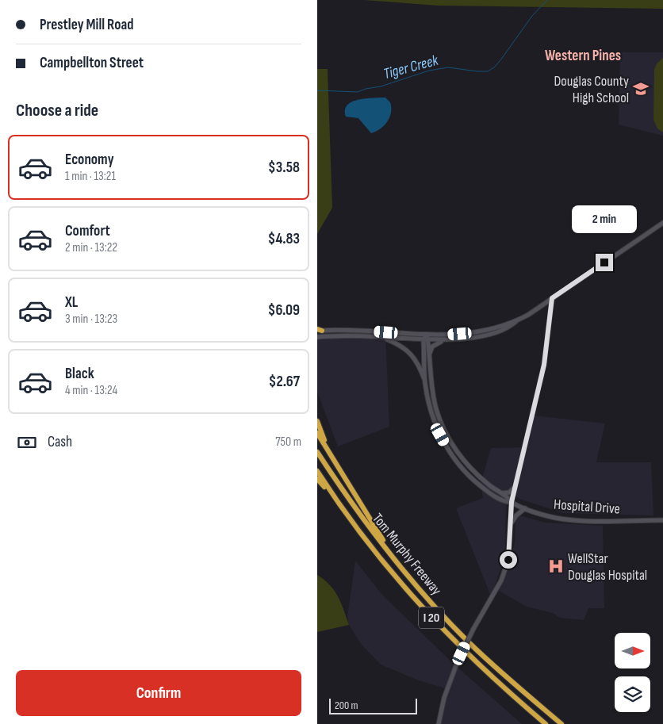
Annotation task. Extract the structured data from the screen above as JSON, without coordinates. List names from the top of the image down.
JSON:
{
  "streets": {
    "highway": ["Tom Murphy Freeway", "I 20"],
    "street": ["Hospital Drive"]
  },
  "districts": ["Western Pines"],
  "water": ["Tiger Creek"],
  "places": {
    "school or university": ["Douglas County High School"],
    "hospital": ["WellStar Douglas Hospital"]
  },
  "scale_bar": "200 m",
  "north": "right",
  "page": {
    "banner": ["Prestley Mill Road", "Campbellton Street"],
    "heading": "Choose a ride",
    "list": [
      {
        "name": "Economy",
        "note": "1 min · 13:21",
        "value": "$3.58"
      },
      {
        "name": "Comfort",
        "note": "2 min · 13:22",
        "value": "$4.83"
      },
      {
        "name": "XL",
        "note": "3 min · 13:23",
        "value": "$6.09"
      },
      {
        "name": "Black",
        "note": "4 min · 13:24",
        "value": "$2.67"
      }
    ],
    "bubble": "2 min",
    "pay": ["Cash", "750 m"],
    "buttons": "Confirm",
    "scale": "200 m"
  }
}
